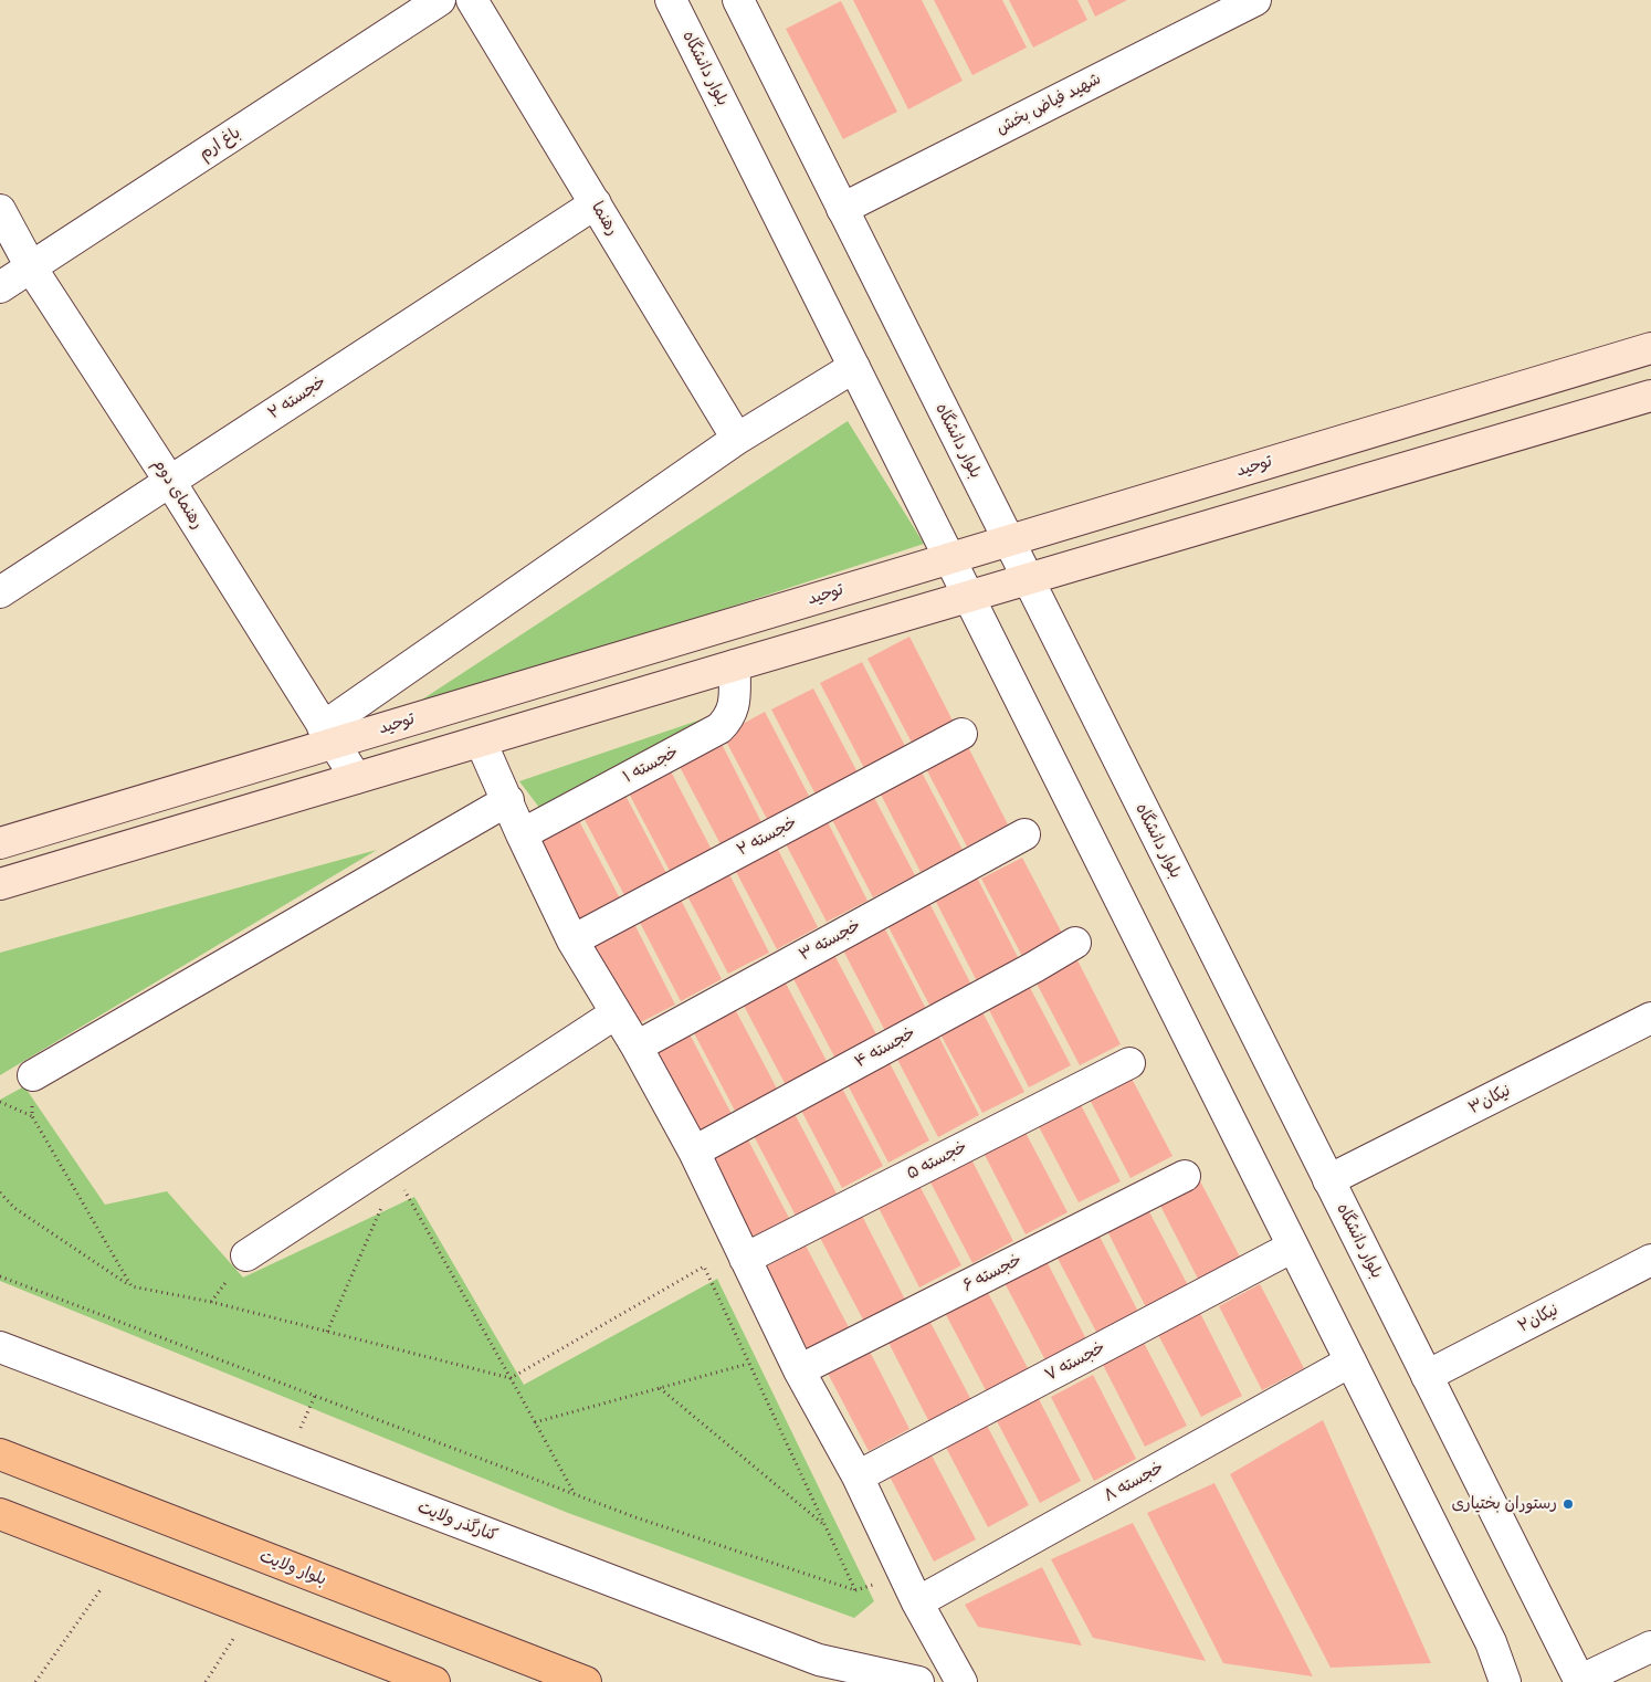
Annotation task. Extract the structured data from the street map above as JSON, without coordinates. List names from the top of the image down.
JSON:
{
  "streets": {
    "main road": ["توحید", "بلوار ولایت"],
    "street": [
      "بلوار دانشگاه",
      "شهید فیاض بخش",
      "باغ ارم",
      "رهنما",
      "خجسته ۲",
      "رهنمای دوم",
      "خجسته ۱",
      "خجسته ۳",
      "خجسته ۴",
      "نیکان۳",
      "خجسته ۵",
      "خجسته ۶",
      "نیکان۲",
      "خجسته ۷",
      "خجسته ۸",
      "کنارگذر ولایت"
    ]
  },
  "crossings": [
    ["بلوار دانشگاه", "شهید فیاض بخش"],
    ["بلوار دانشگاه", "توحید"],
    ["بلوار دانشگاه", "نیکان۳"],
    ["بلوار دانشگاه", "نیکان۲"],
    ["بلوار دانشگاه", "خجسته ۷"],
    ["بلوار دانشگاه", "خجسته ۸"],
    ["باغ ارم", "رهنمای دوم"],
    ["رهنما", "خجسته ۲"],
    ["خجسته ۲", "رهنمای دوم"],
    ["توحید", "رهنمای دوم"]
  ],
  "places": ["رستوران بختیاری"]
}
